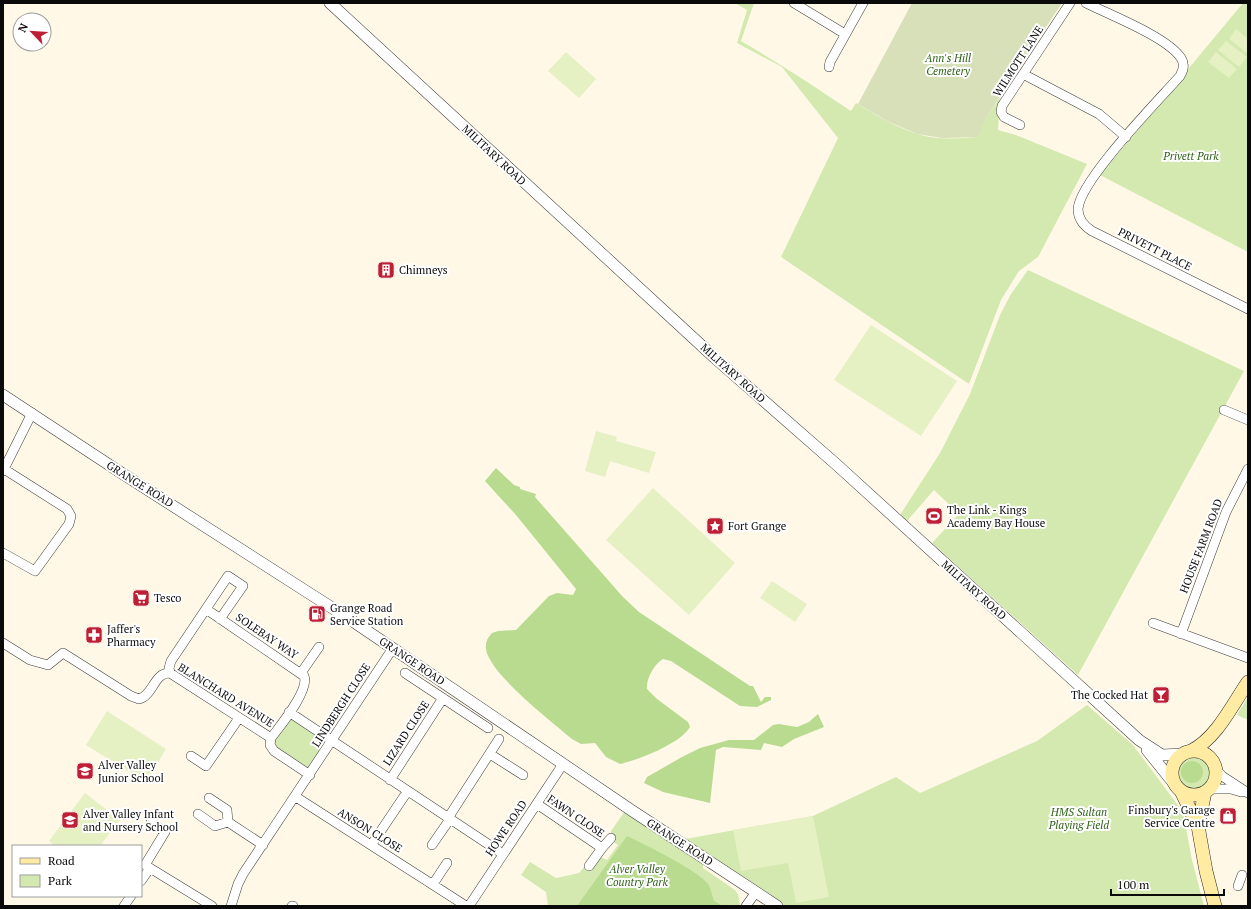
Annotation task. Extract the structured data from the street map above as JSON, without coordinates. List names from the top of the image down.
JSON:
{
  "streets": {
    "street": [
      "WILMOTT LANE",
      "MILITARY ROAD",
      "PRIVETT PLACE",
      "GRANGE ROAD",
      "HOUSE FARM ROAD",
      "SOLEBAY WAY",
      "BLANCHARD AVENUE",
      "LINDBERGH CLOSE",
      "LIZARD CLOSE",
      "FAWN CLOSE",
      "HOWE ROAD",
      "ANSON CLOSE"
    ]
  },
  "crossings": [
    ["GRANGE ROAD", "LINDBERGH CLOSE"],
    ["GRANGE ROAD", "HOWE ROAD"],
    ["SOLEBAY WAY", "BLANCHARD AVENUE"],
    ["BLANCHARD AVENUE", "LINDBERGH CLOSE"],
    ["BLANCHARD AVENUE", "LIZARD CLOSE"],
    ["BLANCHARD AVENUE", "HOWE ROAD"],
    ["LINDBERGH CLOSE", "ANSON CLOSE"],
    ["FAWN CLOSE", "HOWE ROAD"]
  ],
  "parks": [
    "Ann's Hill Cemetery",
    "Privett Park",
    "HMS Sultan Playing Field",
    "Alver Valley Country Park"
  ],
  "places": {
    "building": ["Chimneys"],
    "sports": ["The Link - Kings Academy Bay House"],
    "place": ["Fort Grange"],
    "supermarket": ["Tesco"],
    "fuel station": ["Grange Road Service Station"],
    "pharmacy": ["Jaffer's Pharmacy"],
    "bar": ["The Cocked Hat"],
    "school or university": ["Alver Valley Junior School", "Alver Valley Infant and Nursery School"],
    "shop": ["Finsbury's Garage Service Centre"]
  },
  "legend": ["Road", "Park"],
  "scale_bar": "100 m",
  "north": "top left"
}
